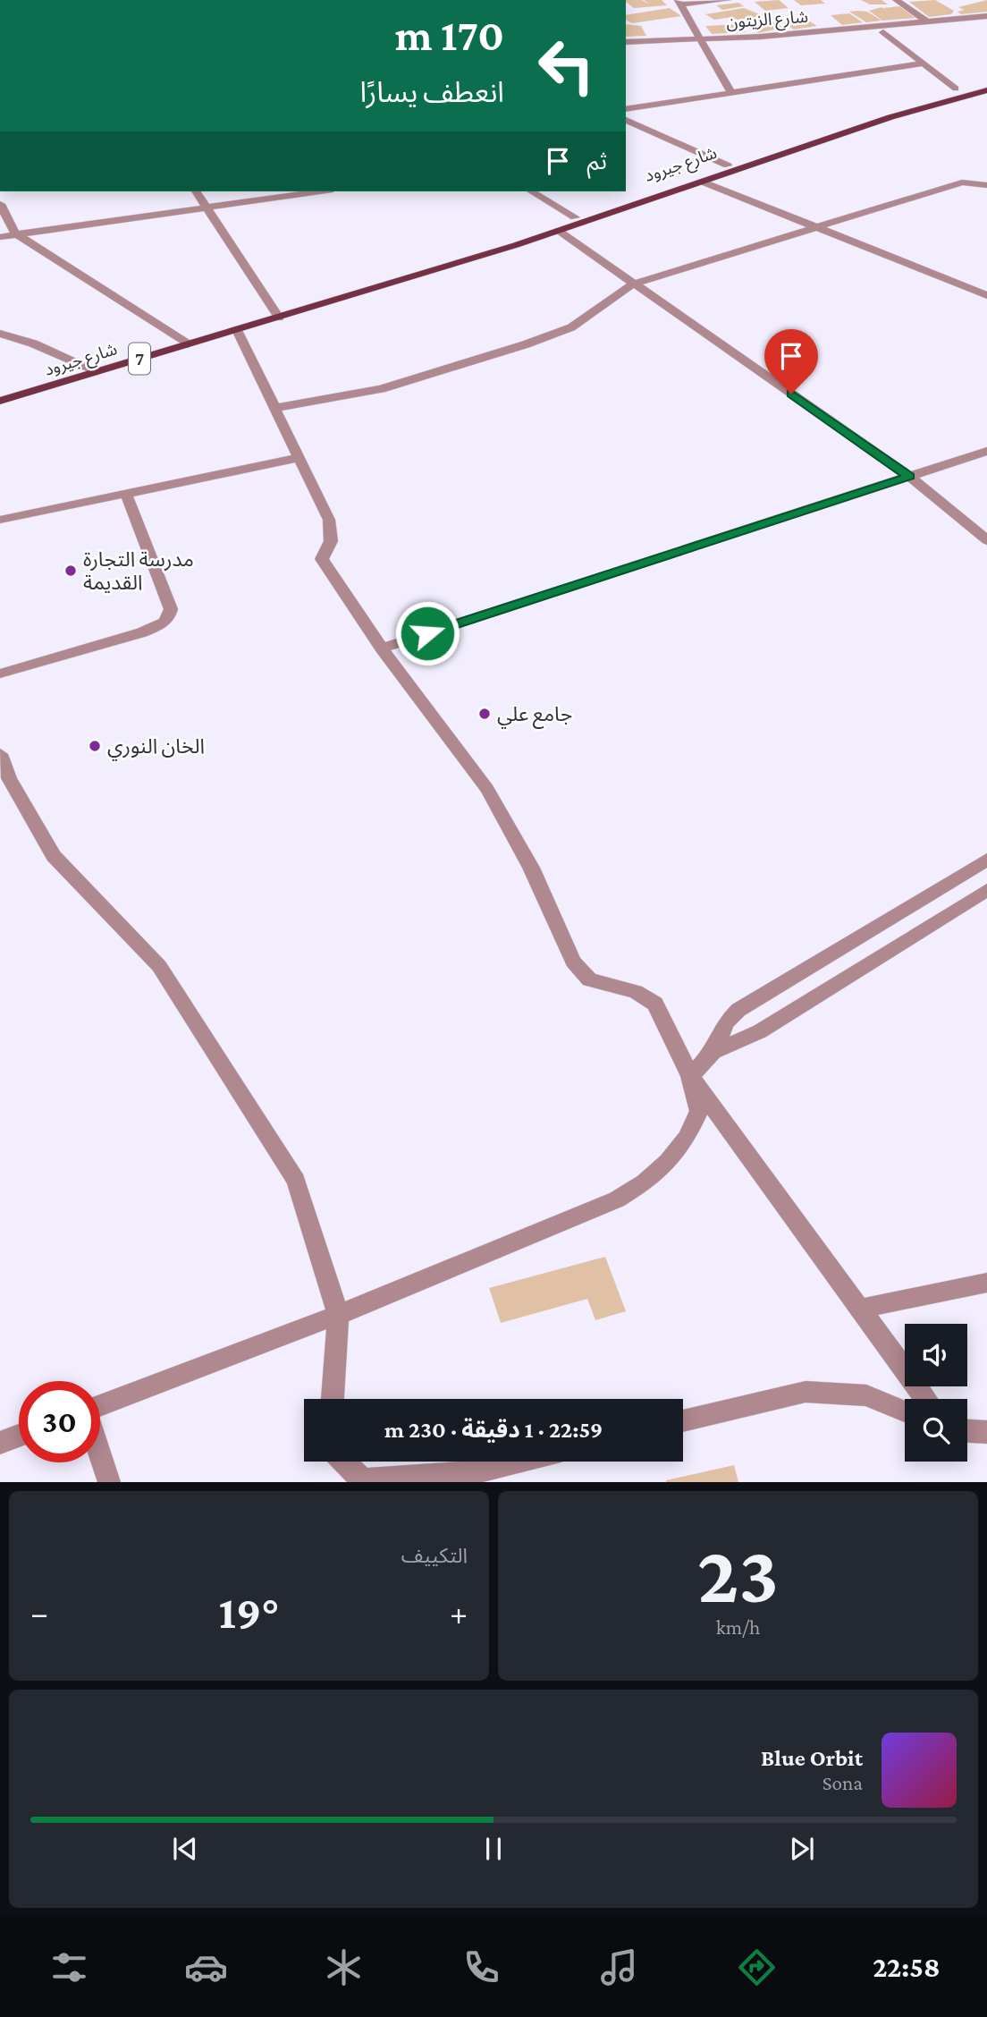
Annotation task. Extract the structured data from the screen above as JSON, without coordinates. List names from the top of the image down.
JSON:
{
  "streets": {
    "main road": ["شارع جيرود", "7"],
    "street": ["شارع الزيتون"]
  },
  "places": ["مدرسة التجارة القديمة", "جامع علي", "الخان النوري"],
  "page": {
    "turn": ["170 m", "انعطف يسارًا"],
    "then": "ثم",
    "limit": "30",
    "trip": "22:59 · 1 دقيقة · 230 m",
    "tile": [
      ["23", "km/h"],
      "التكييف"
    ],
    "heat": ["−", "19°", "+"],
    "song": ["Blue Orbit", "Sona"],
    "tabs": "22:58"
  }
}
